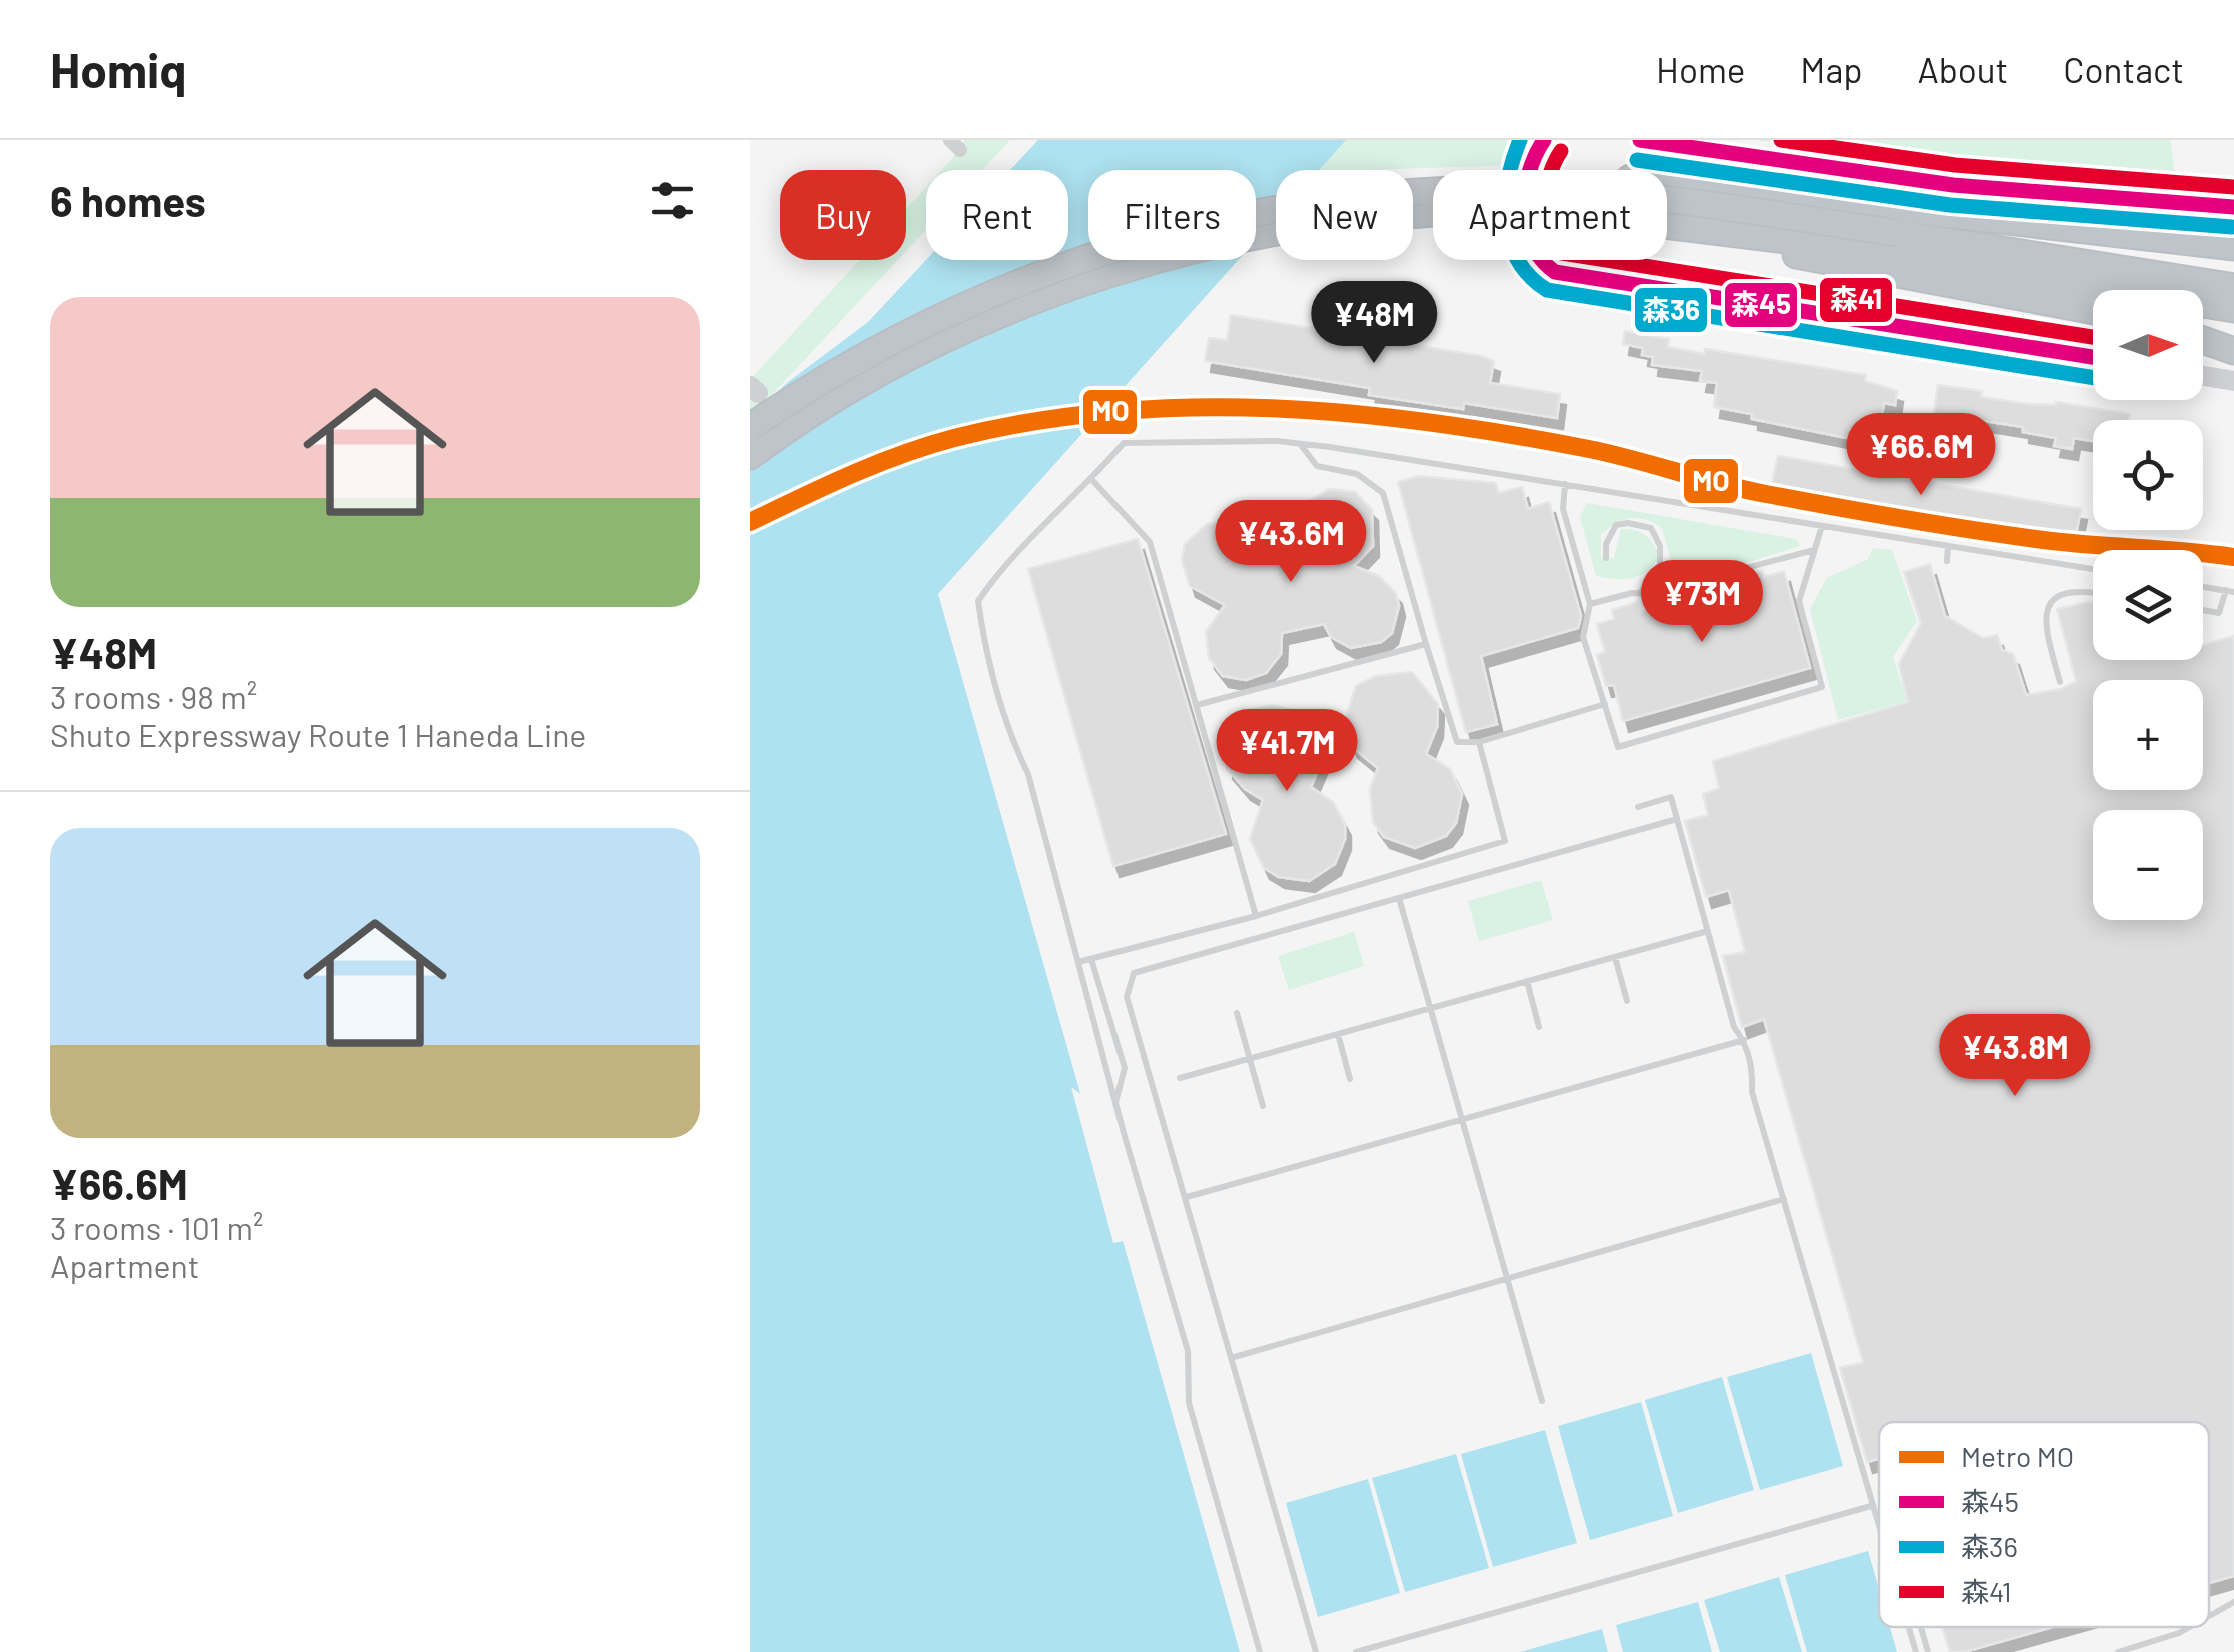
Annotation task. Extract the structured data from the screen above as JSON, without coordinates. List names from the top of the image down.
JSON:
{
  "lines": [
    "transit line 森45",
    "transit line 森36",
    "transit line 森41",
    "metro line MO"
  ],
  "legend": [
    "Metro MO",
    "森45",
    "森36",
    "森41"
  ],
  "north": "right",
  "page": {
    "header": "Homiq",
    "nav": [
      "Home",
      "Map",
      "About",
      "Contact"
    ],
    "heading": "6 homes",
    "chip": [
      "Buy",
      "Rent",
      "Filters",
      "New",
      "Apartment"
    ],
    "list": [
      {
        "name": "¥48M",
        "note": "3 rooms · 98 m² · Shuto Expressway Route 1 Haneda Line"
      },
      {
        "name": "¥66.6M",
        "note": "3 rooms · 101 m² · Apartment"
      }
    ],
    "price": [
      "¥48M",
      "¥66.6M",
      "¥43.6M",
      "¥73M",
      "¥41.7M",
      "¥43.8M"
    ],
    "map_buttons": ["+", "−"]
  }
}
